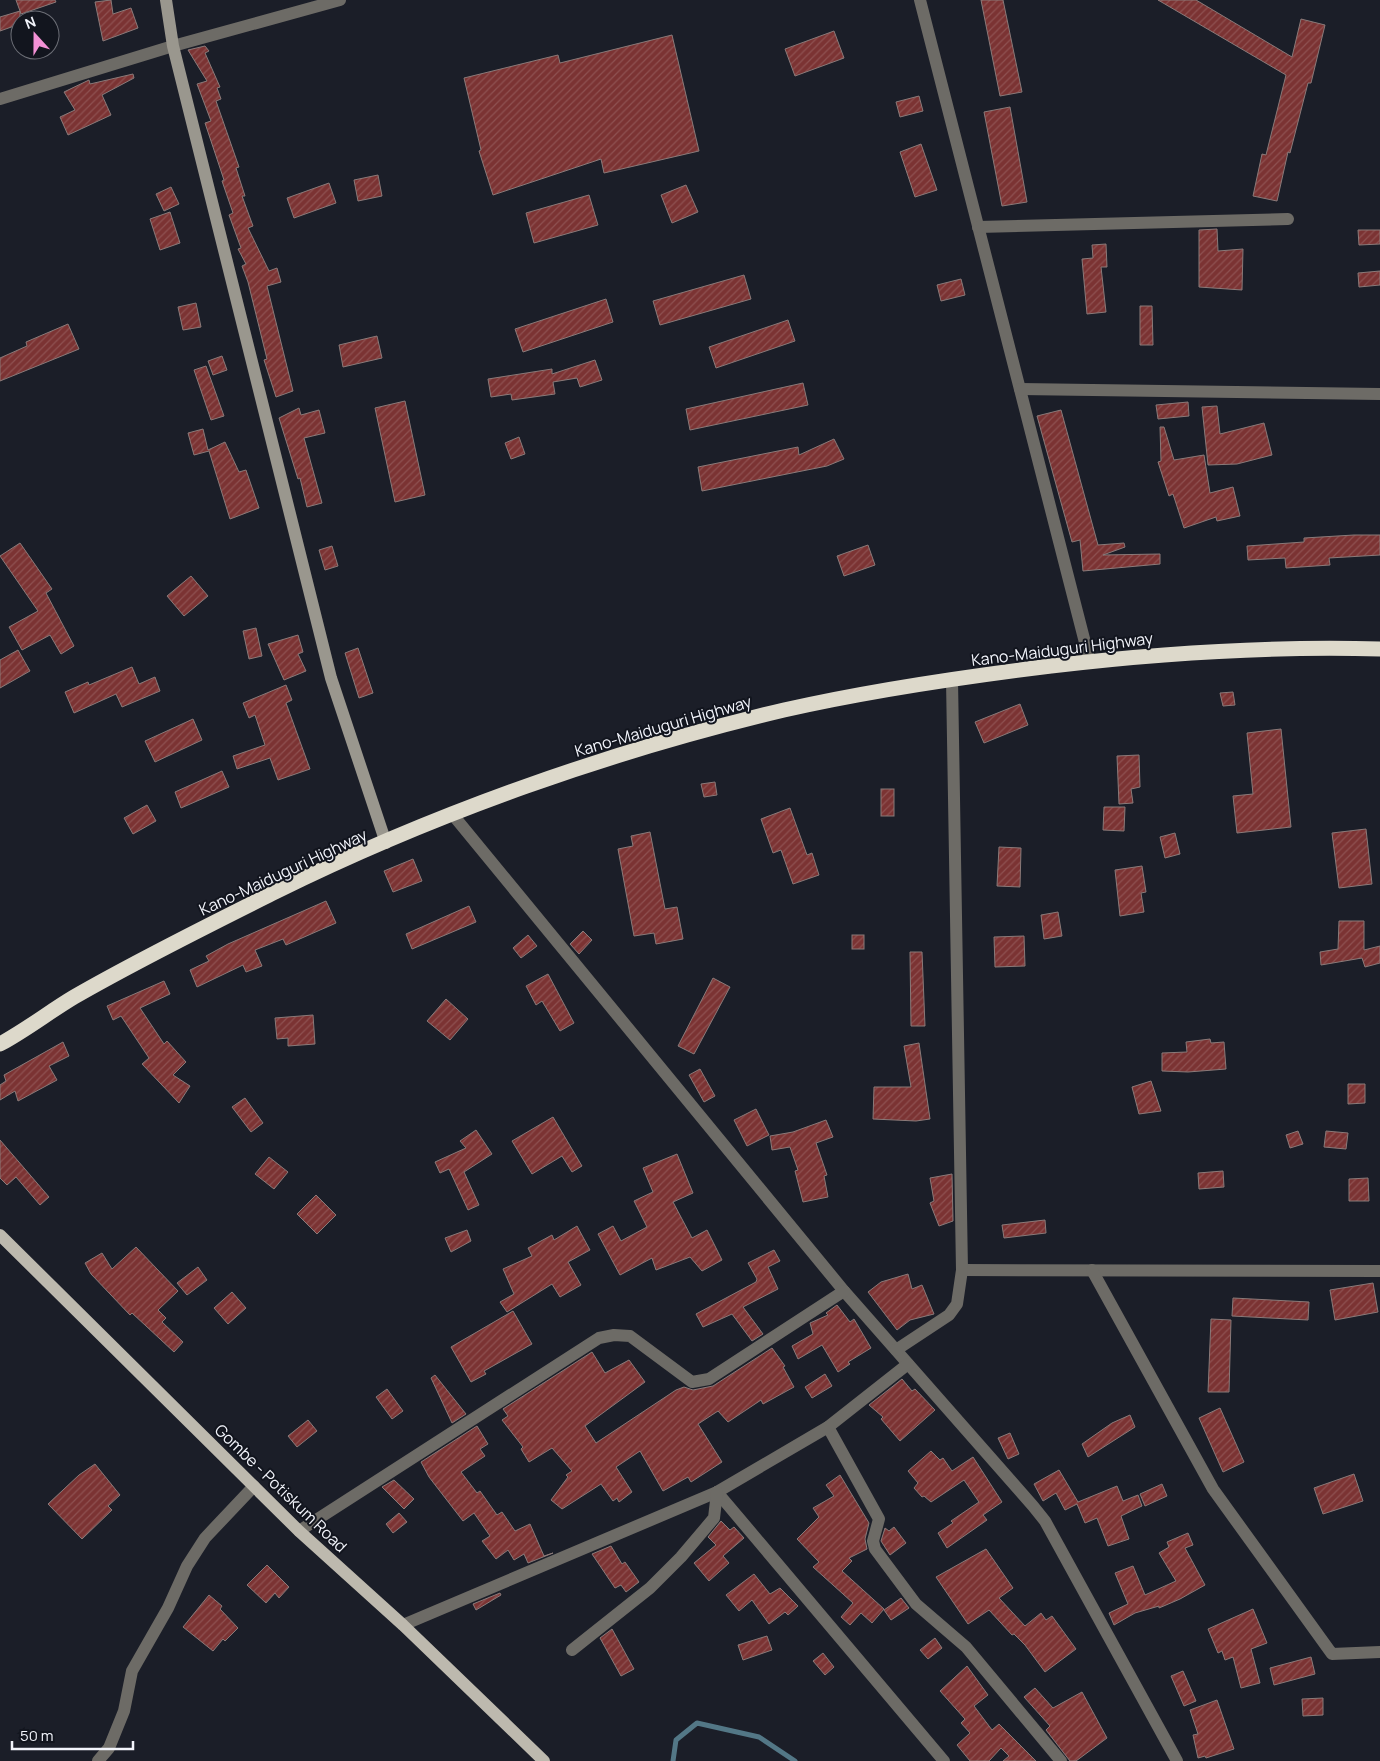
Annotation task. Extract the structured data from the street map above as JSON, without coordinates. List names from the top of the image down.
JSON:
{
  "streets": {
    "highway": ["Kano-Maiduguri Highway"],
    "main road": ["Gombe - Potiskum Road"]
  },
  "scale_bar": "50 m",
  "north": "top"
}
